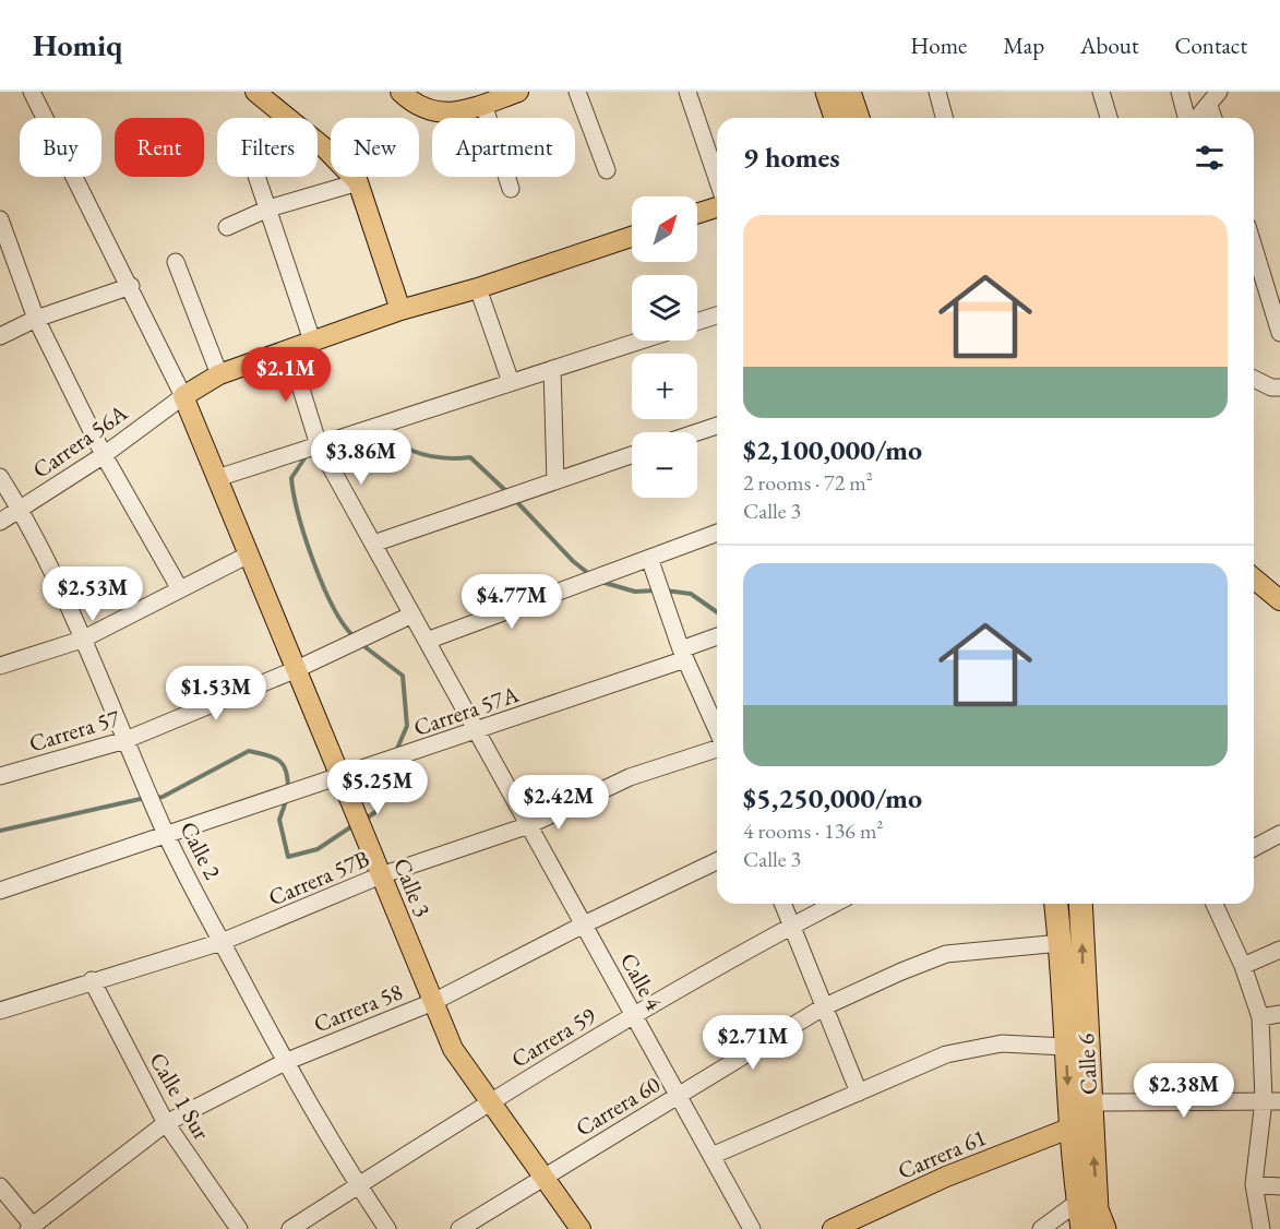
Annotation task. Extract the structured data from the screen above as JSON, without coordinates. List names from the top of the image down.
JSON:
{
  "streets": {
    "highway": ["Calle 6"],
    "main road": ["Calle 3", "Carrera 61"],
    "street": [
      "Carrera 56A",
      "Carrera 57A",
      "Carrera 57",
      "Calle 2",
      "Carrera 57B",
      "Calle 4",
      "Carrera 58",
      "Carrera 59",
      "Calle 1 Sur",
      "Carrera 60"
    ]
  },
  "crossings": [
    ["Carrera 56A", "Calle 2"],
    ["Carrera 56A", "Calle 3"],
    ["Carrera 57A", "Calle 2"],
    ["Carrera 57A", "Calle 3"],
    ["Carrera 57A", "Calle 4"],
    ["Carrera 57", "Calle 2"],
    ["Carrera 57", "Calle 3"],
    ["Carrera 57", "Calle 4"],
    ["Calle 2", "Carrera 57B"],
    ["Calle 2", "Carrera 58"],
    ["Calle 2", "Carrera 59"],
    ["Carrera 57B", "Calle 3"],
    ["Carrera 57B", "Calle 4"],
    ["Carrera 57B", "Calle 1 Sur"],
    ["Calle 3", "Carrera 58"],
    ["Calle 3", "Carrera 59"],
    ["Calle 3", "Carrera 60"],
    ["Calle 4", "Carrera 58"],
    ["Calle 4", "Carrera 59"],
    ["Calle 4", "Carrera 60"],
    ["Carrera 58", "Calle 1 Sur"],
    ["Calle 6", "Carrera 60"],
    ["Calle 6", "Carrera 61"]
  ],
  "north": "top right",
  "page": {
    "header": "Homiq",
    "nav": [
      "Home",
      "Map",
      "About",
      "Contact"
    ],
    "chip": [
      "Buy",
      "Rent",
      "Filters",
      "New",
      "Apartment"
    ],
    "heading": "9 homes",
    "map_buttons": ["+", "−"],
    "list": [
      {
        "name": "$2,100,000/mo",
        "note": "2 rooms · 72 m² · Calle 3"
      },
      {
        "name": "$5,250,000/mo",
        "note": "4 rooms · 136 m² · Calle 3"
      }
    ],
    "price": [
      "$2.1M",
      "$3.86M",
      "$2.53M",
      "$4.77M",
      "$1.53M",
      "$5.25M",
      "$2.42M",
      "$2.71M",
      "$2.38M"
    ]
  }
}
